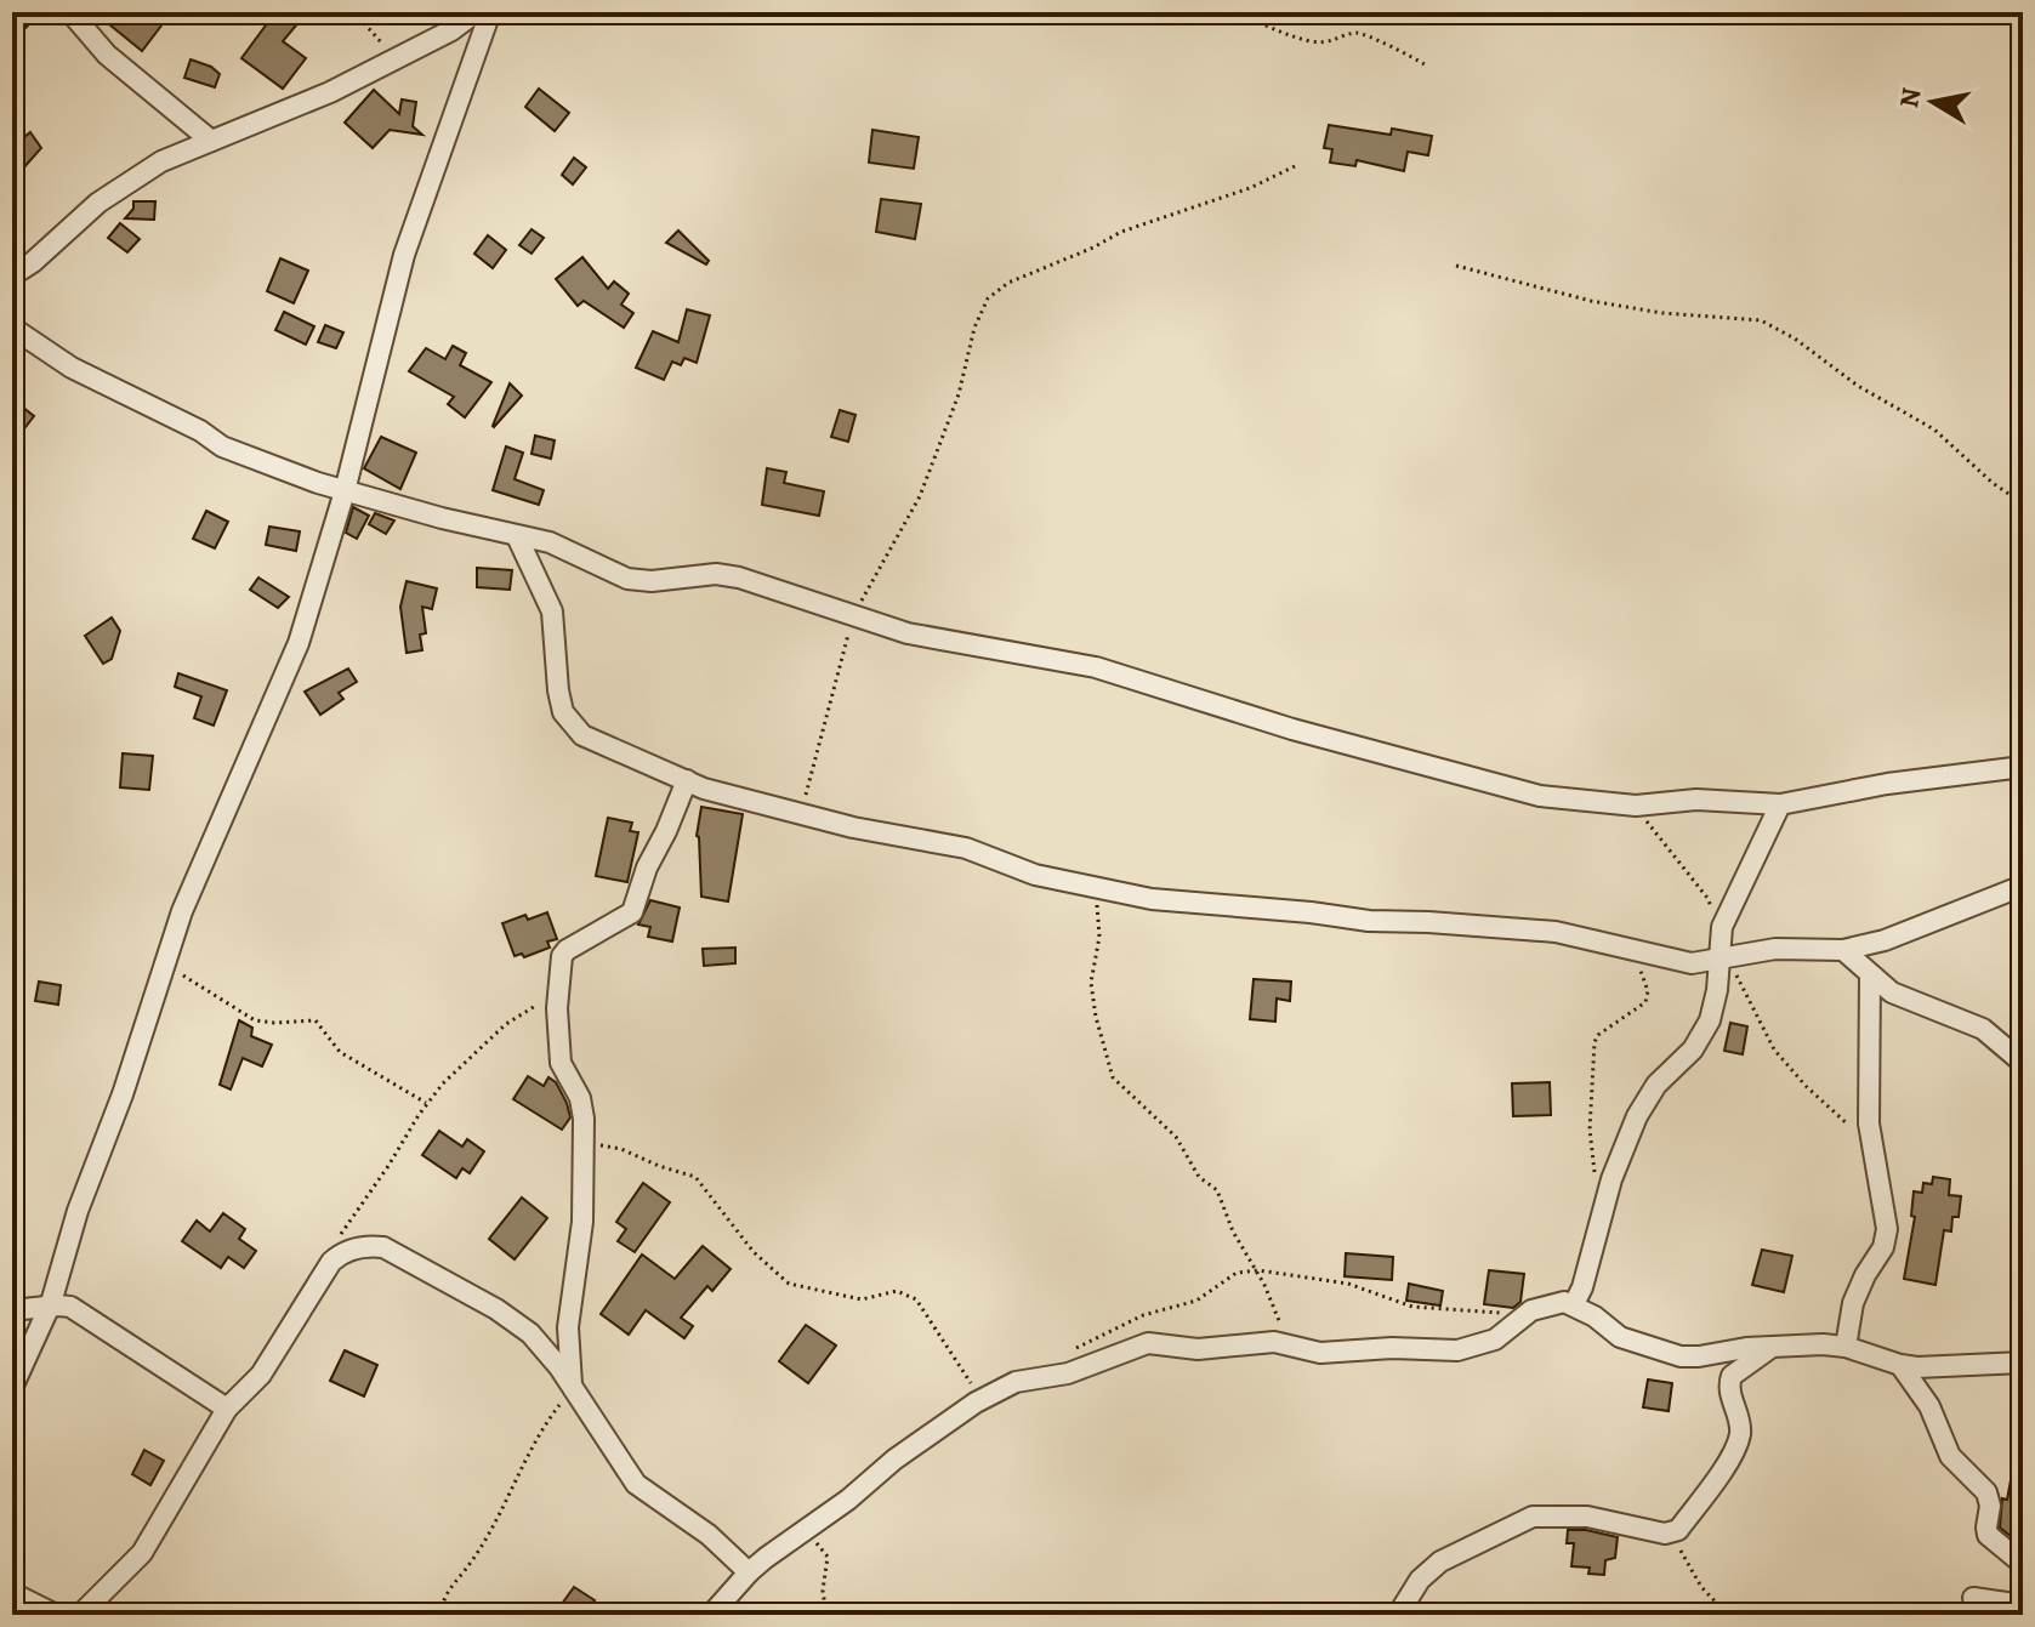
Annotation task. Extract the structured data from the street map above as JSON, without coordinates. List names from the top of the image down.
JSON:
{
  "north": "left"
}
